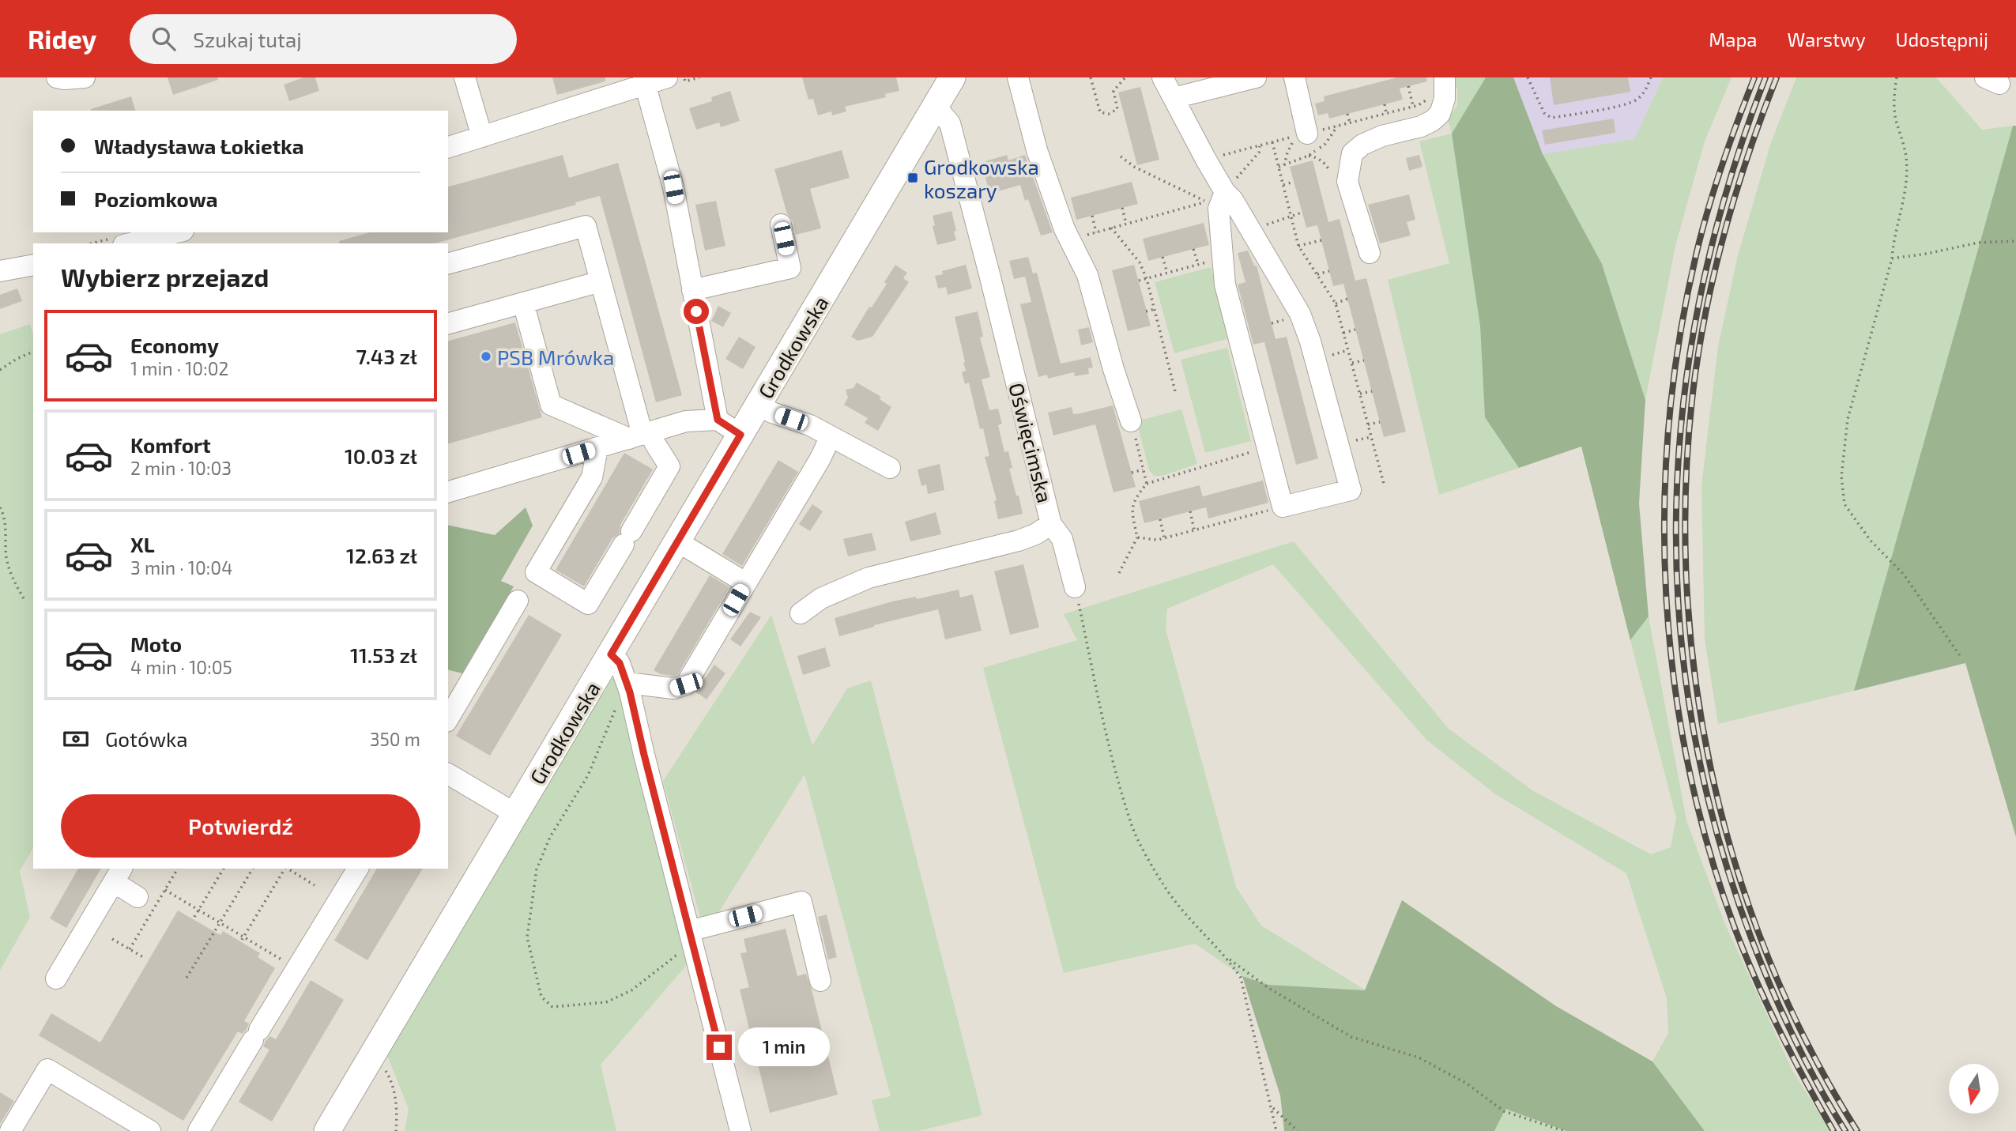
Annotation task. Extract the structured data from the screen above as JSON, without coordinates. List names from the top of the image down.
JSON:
{
  "streets": {
    "main road": ["Grodkowska"],
    "street": ["Oświęcimska"]
  },
  "crossings": [
    ["Grodkowska", "Oświęcimska"]
  ],
  "places": {
    "transit": ["Grodkowska koszary"],
    "other": ["PSB Mrówka"]
  },
  "north": "bottom",
  "page": {
    "header": "Ridey",
    "search": "Szukaj tutaj",
    "nav": ["Mapa", "Warstwy", "Udostępnij"],
    "banner": ["Władysława Łokietka", "Poziomkowa"],
    "heading": "Wybierz przejazd",
    "list": [
      {
        "name": "Economy",
        "note": "1 min · 10:02",
        "value": "7.43 zł"
      },
      {
        "name": "Komfort",
        "note": "2 min · 10:03",
        "value": "10.03 zł"
      },
      {
        "name": "XL",
        "note": "3 min · 10:04",
        "value": "12.63 zł"
      },
      {
        "name": "Moto",
        "note": "4 min · 10:05",
        "value": "11.53 zł"
      }
    ],
    "pay": ["Gotówka", "350 m"],
    "buttons": "Potwierdź",
    "bubble": "1 min"
  }
}
